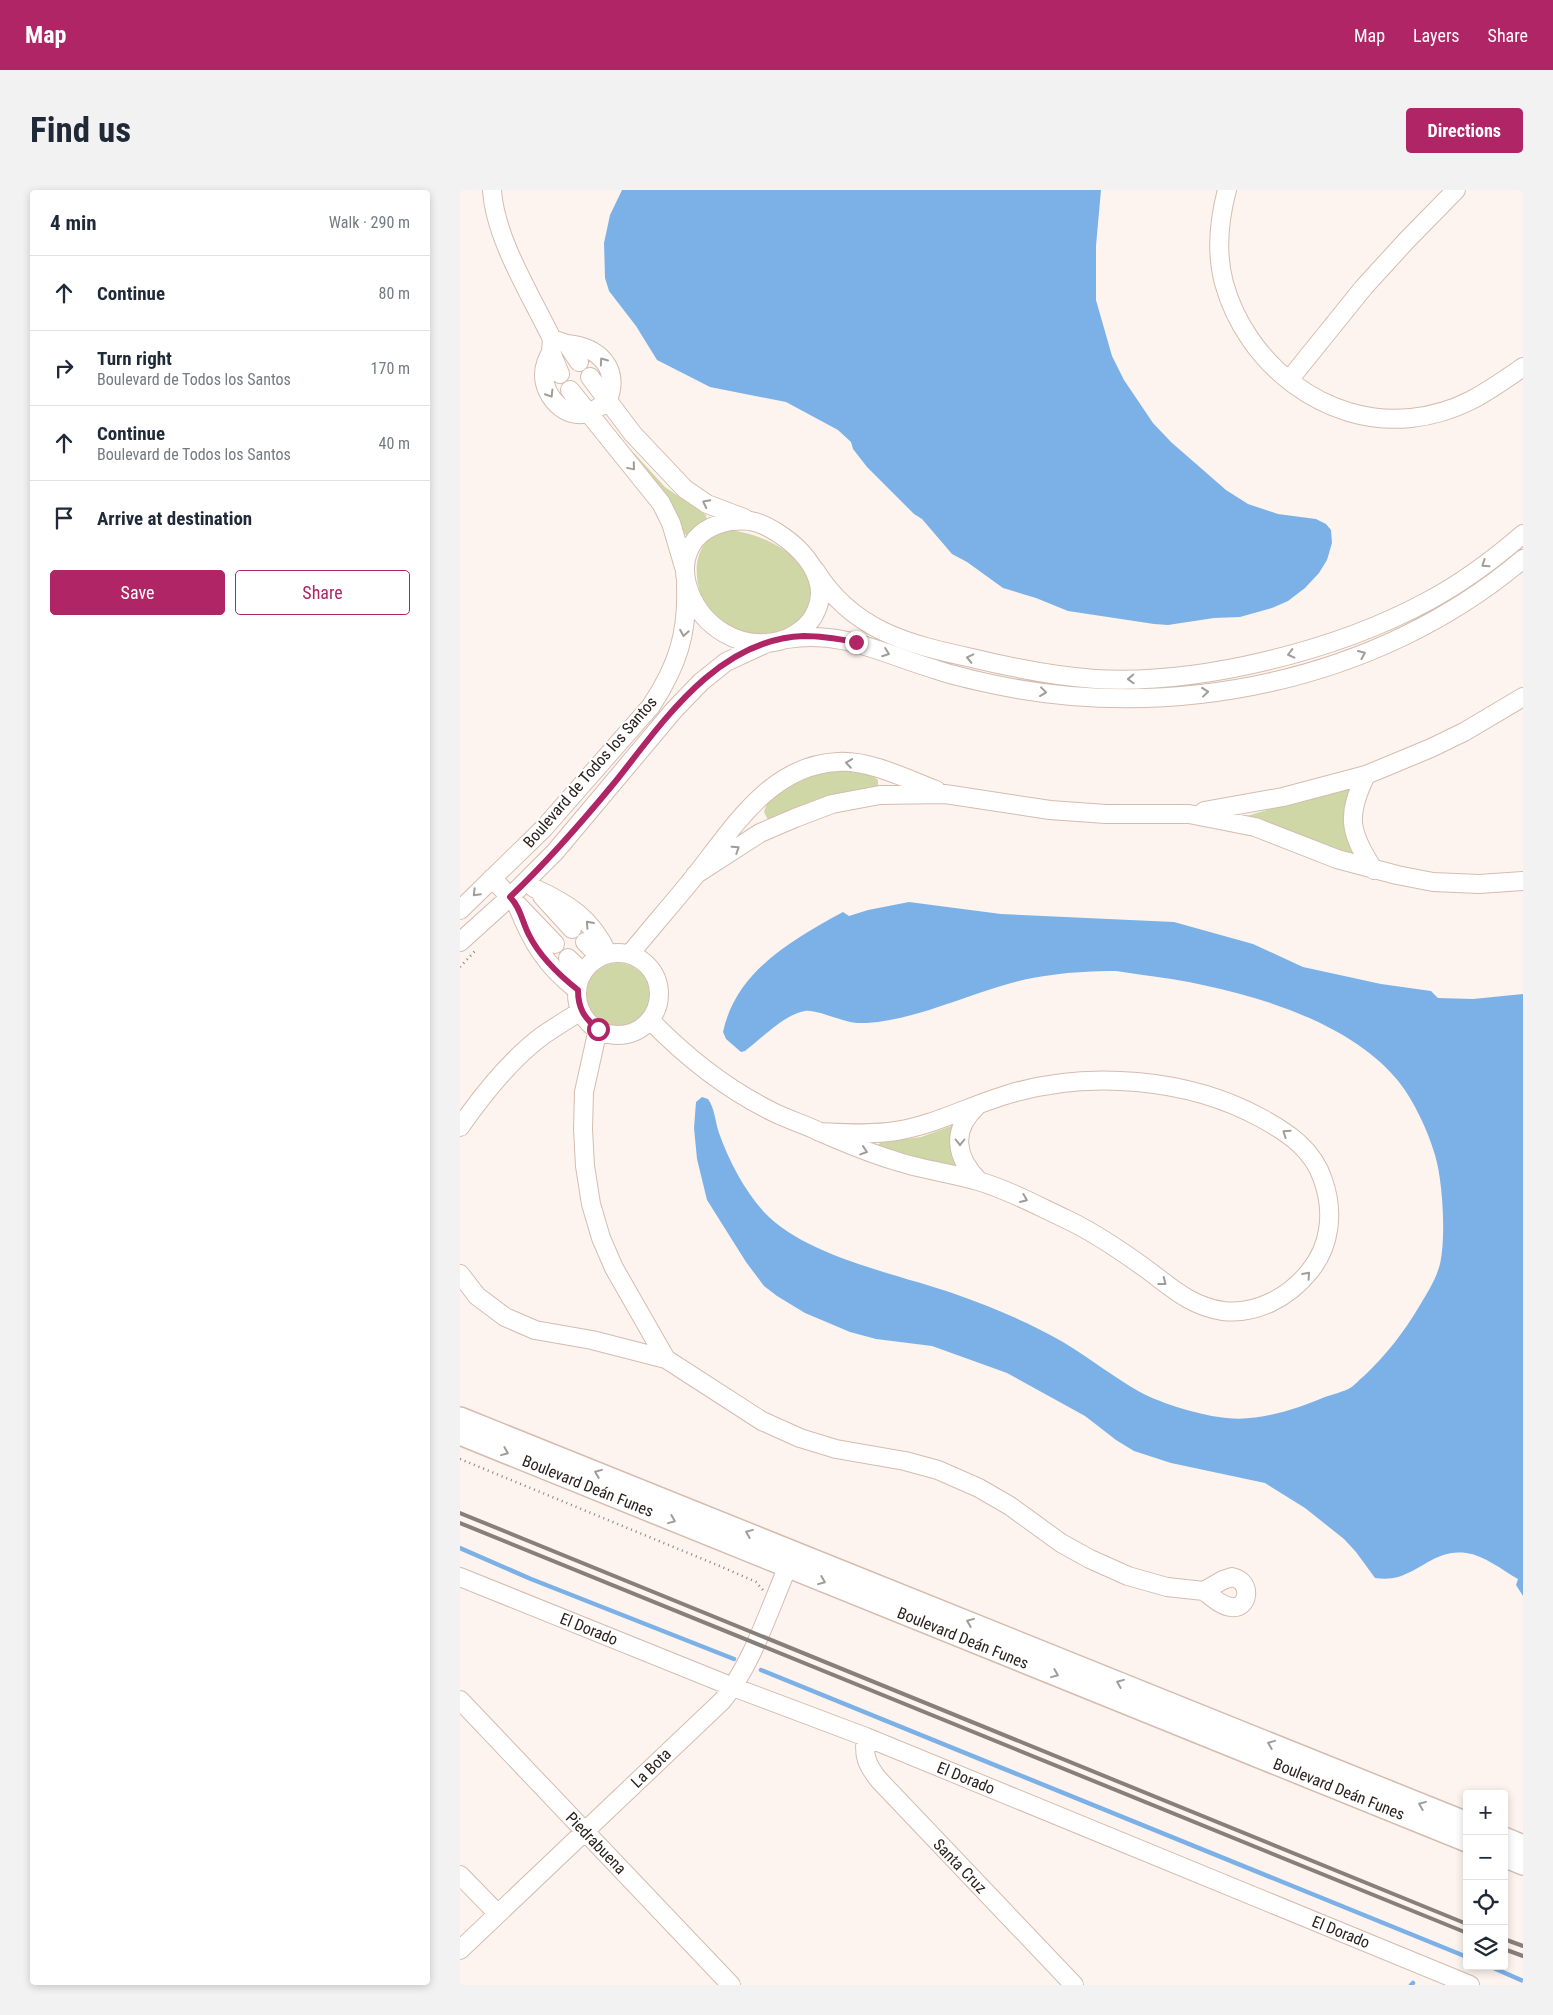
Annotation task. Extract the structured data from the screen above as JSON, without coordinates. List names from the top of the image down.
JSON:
{
  "streets": {
    "main road": ["Boulevard Deán Funes"],
    "street": [
      "Boulevard de Todos los Santos",
      "El Dorado",
      "La Bota",
      "Piedrabuena",
      "Santa Cruz"
    ]
  },
  "crossings": [
    ["Boulevard Deán Funes", "La Bota"],
    ["El Dorado", "La Bota"],
    ["El Dorado", "Santa Cruz"],
    ["La Bota", "Piedrabuena"]
  ],
  "page": {
    "header": "Map",
    "nav": ["Map", "Layers", "Share"],
    "buttons": [
      "Directions",
      ["Save", "Share"]
    ],
    "title": "Find us",
    "heading": ["4 min", "Walk · 290 m"],
    "list": [
      ["Continue", "80 m"],
      ["Turn right", "Boulevard de Todos los Santos", "170 m"],
      ["Continue", "Boulevard de Todos los Santos", "40 m"],
      "Arrive at destination"
    ],
    "map_buttons": ["+", "−"]
  }
}
